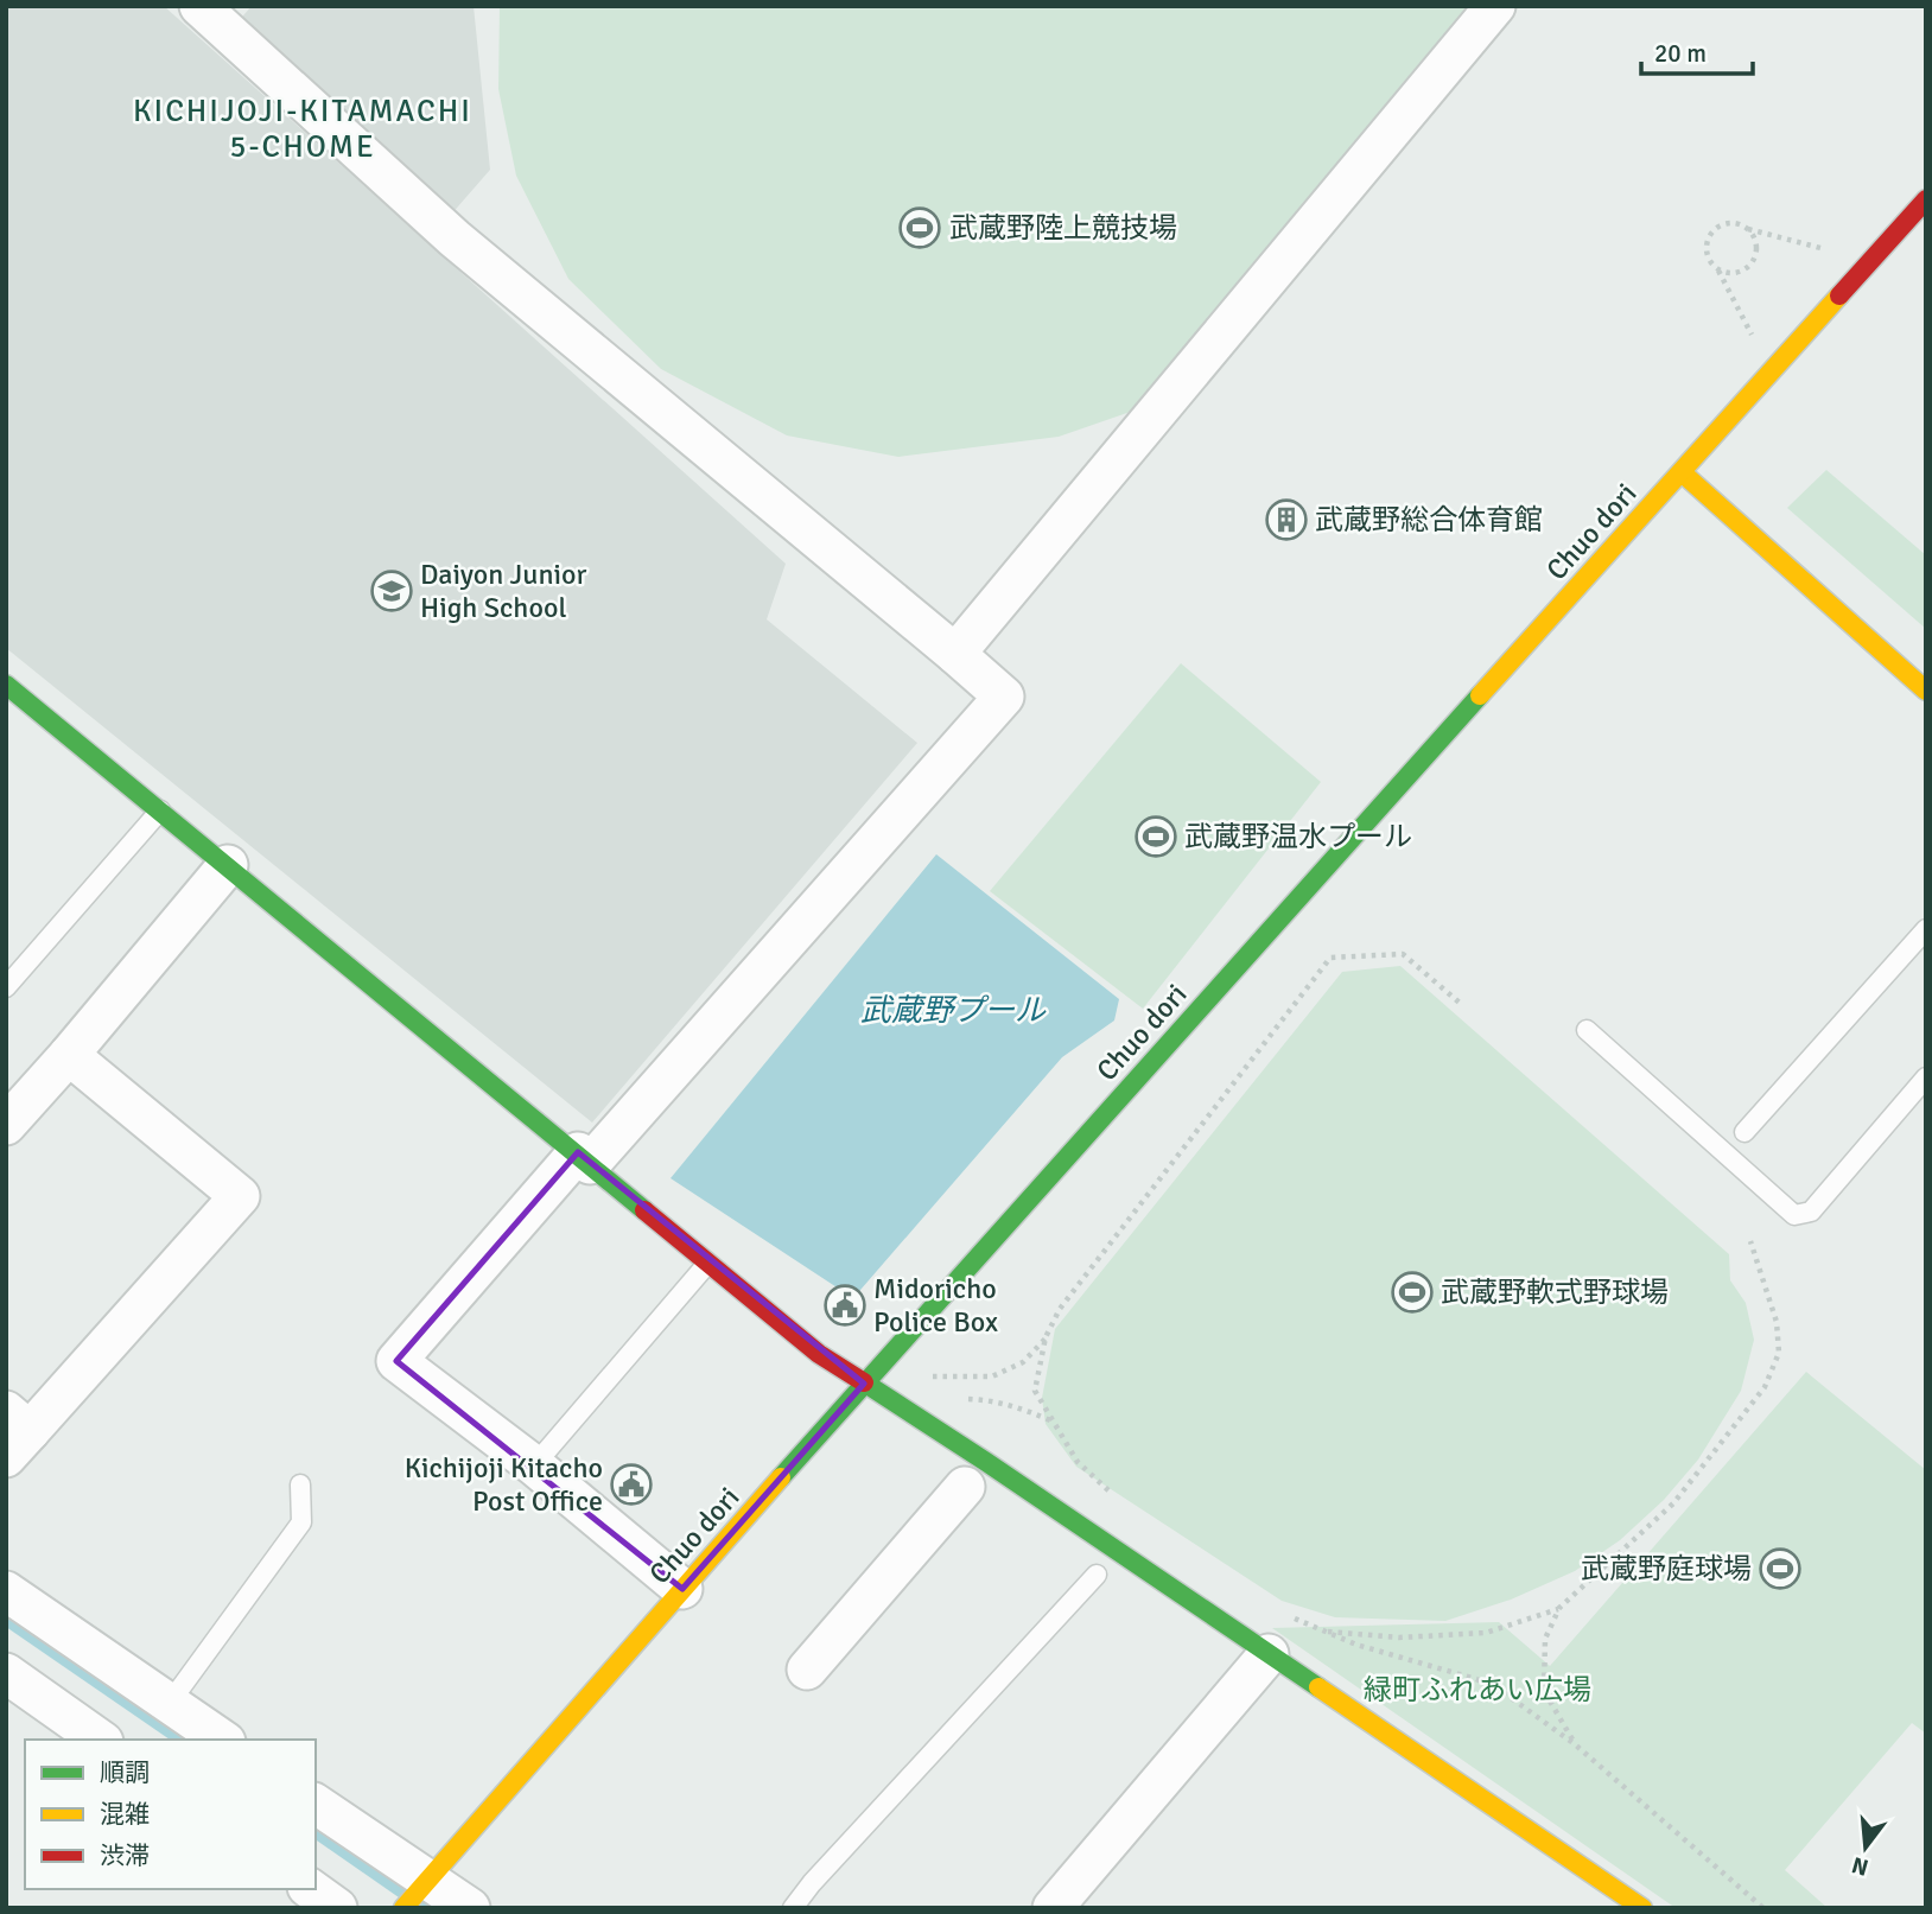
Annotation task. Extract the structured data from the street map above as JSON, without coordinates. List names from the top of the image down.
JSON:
{
  "streets": {
    "street": ["Chuo dori"]
  },
  "districts": ["KICHIJOJI-KITAMACHI 5-CHOME"],
  "water": ["武蔵野プール"],
  "parks": ["緑町ふれあい広場"],
  "places": {
    "sports": [
      "武蔵野陸上競技場",
      "武蔵野温水プール",
      "武蔵野軟式野球場",
      "武蔵野庭球場"
    ],
    "building": ["武蔵野総合体育館"],
    "school or university": ["Daiyon Junior High School"],
    "public building": ["Midoricho Police Box", "Kichijoji Kitacho Post Office"]
  },
  "legend": ["順調", "混雑", "渋滞"],
  "scale_bar": "20 m",
  "north": "bottom"
}
